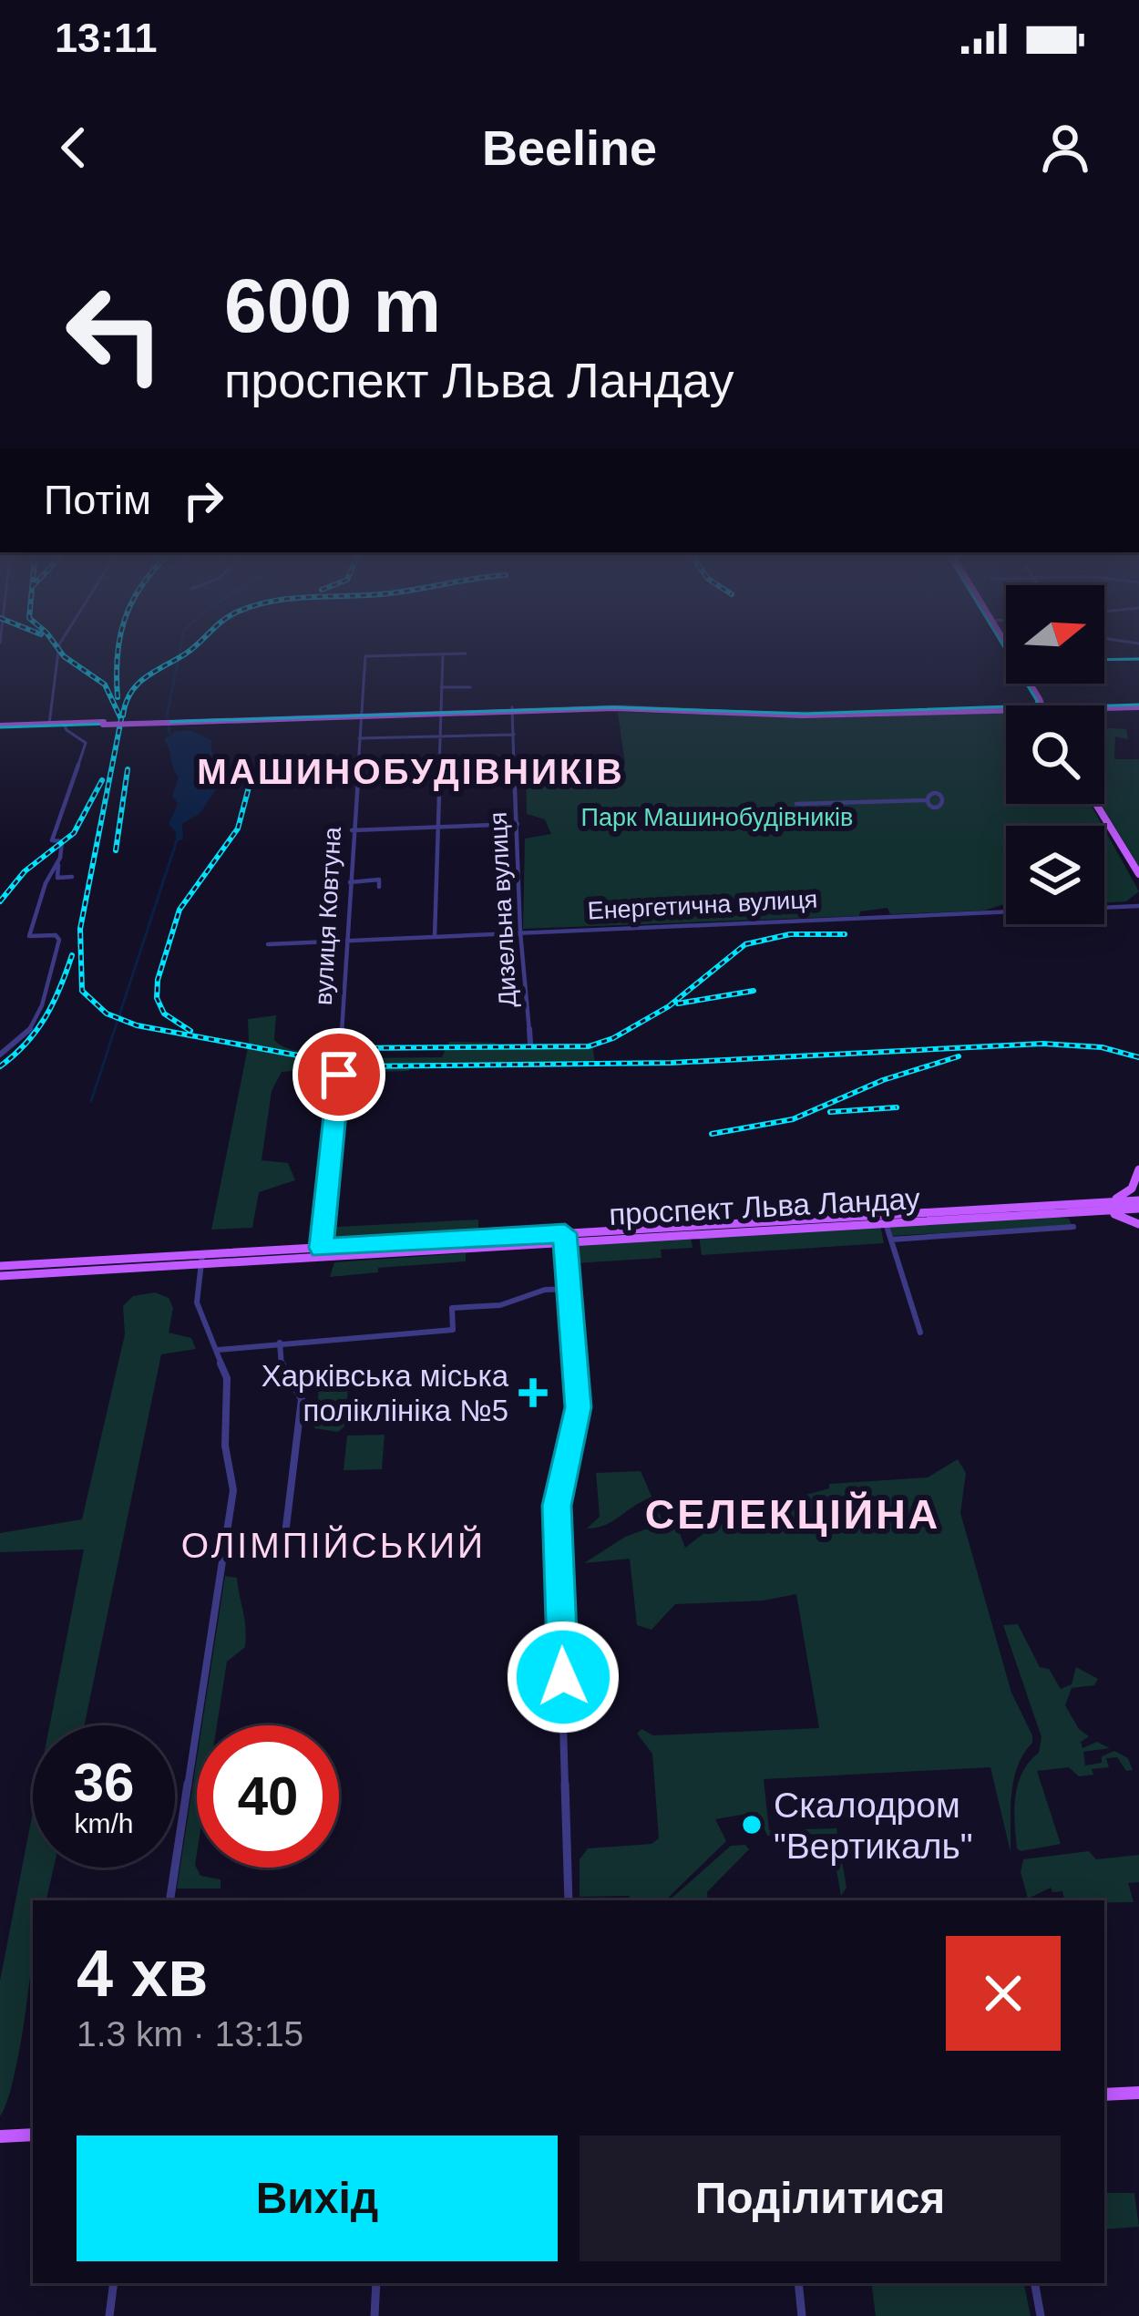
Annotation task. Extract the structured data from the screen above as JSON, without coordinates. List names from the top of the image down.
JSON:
{
  "streets": {
    "main road": ["проспект Льва Ландау"],
    "street": ["Енергетична вулиця", "Дизельна вулиця", "вулиця Ковтуна"]
  },
  "crossings": [
    ["Енергетична вулиця", "Дизельна вулиця"],
    ["Енергетична вулиця", "вулиця Ковтуна"]
  ],
  "districts": ["МАШИНОБУДІВНИКІВ", "СЕЛЕКЦІЙНА", "ОЛІМПІЙСЬКИЙ"],
  "parks": ["Парк Машинобудівників"],
  "places": {
    "health": ["Харківська міська поліклініка №5"],
    "other": ["Скалодром \"Вертикаль\""]
  },
  "north": "right",
  "page": {
    "status": "13:11",
    "header": "Beeline",
    "turn": ["600 m", "проспект Льва Ландау"],
    "then": "Потім",
    "speed": "36 km/h",
    "limit": "40",
    "heading": ["4 хв", "1.3 km · 13:15"],
    "buttons": ["Вихід", "Поділитися"]
  }
}
